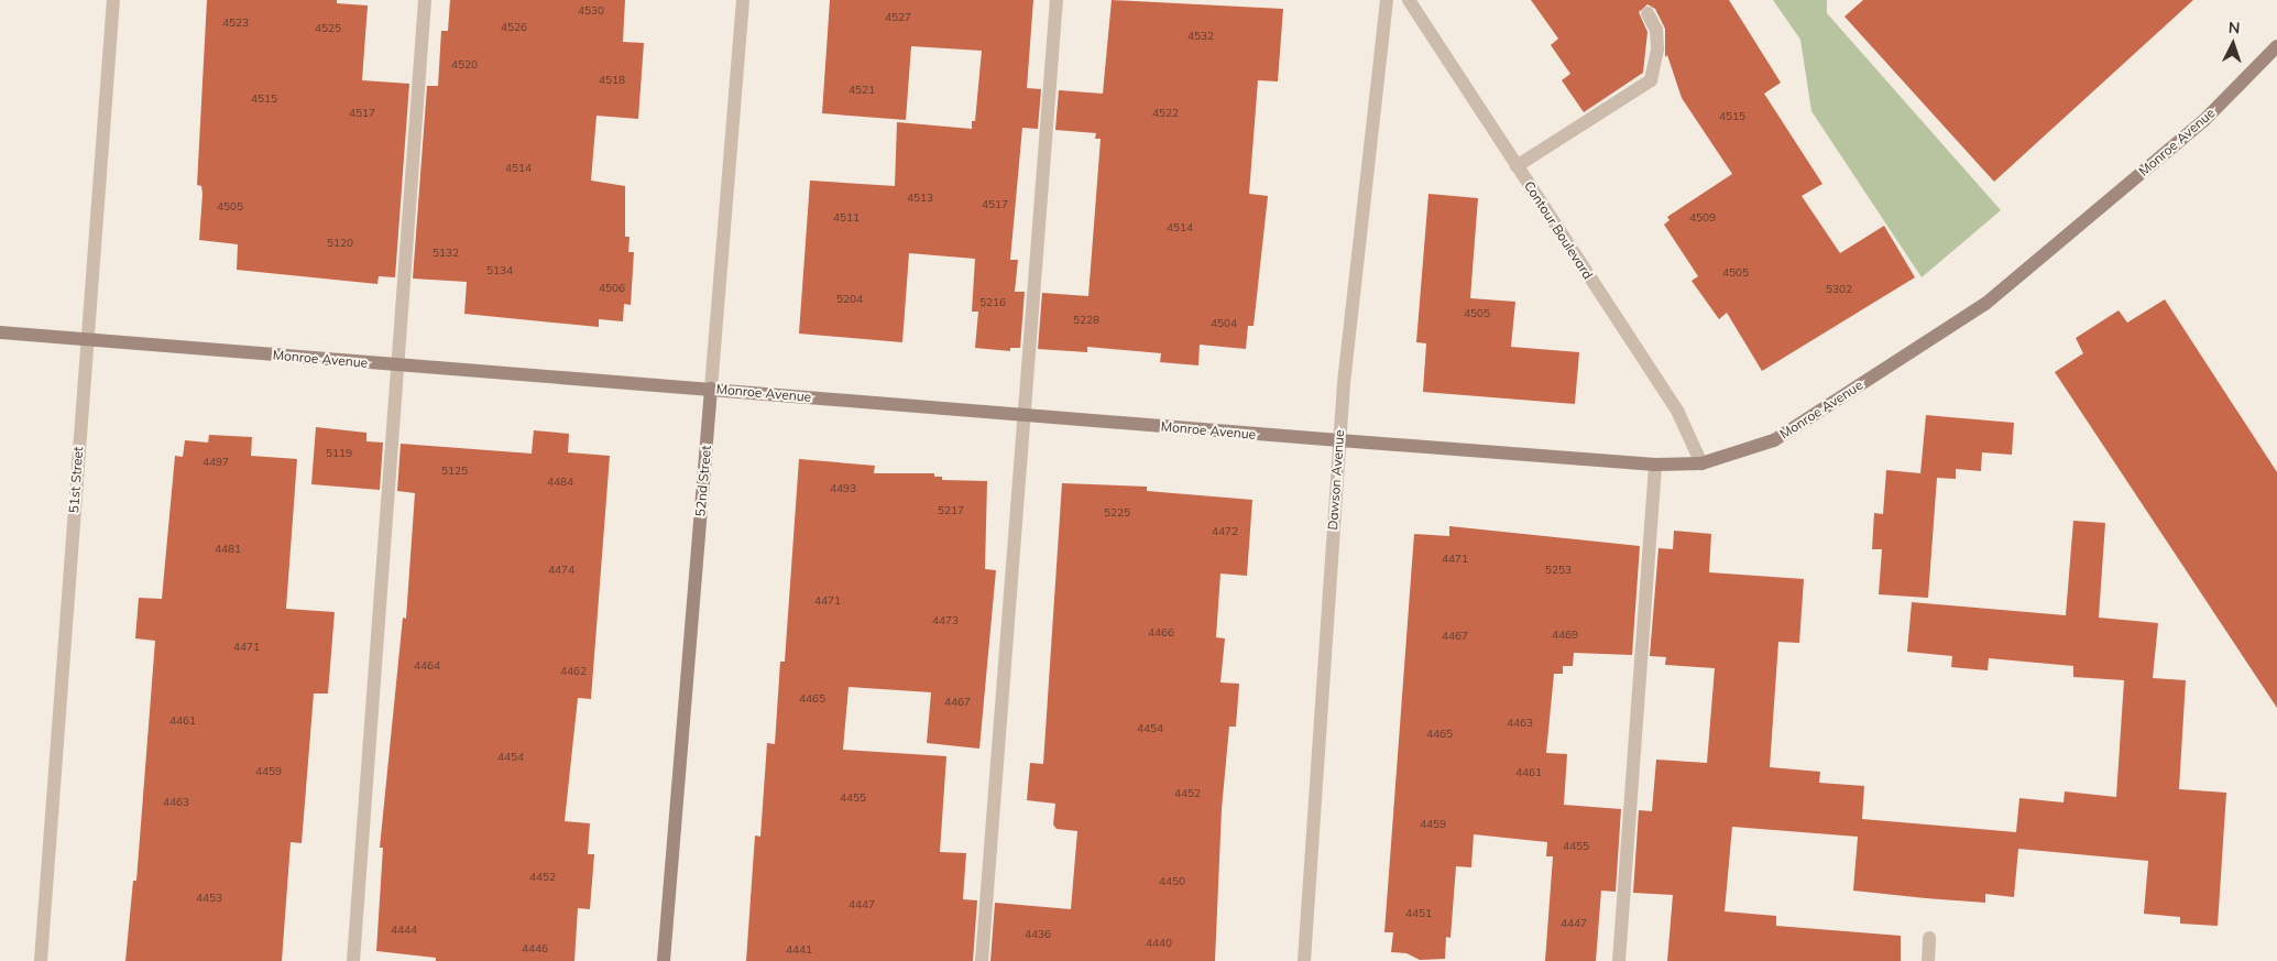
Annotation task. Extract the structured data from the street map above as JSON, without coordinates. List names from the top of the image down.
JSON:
{
  "streets": {
    "street": [
      "Monroe Avenue",
      "Contour Boulevard",
      "51st Street",
      "Dawson Avenue",
      "52nd Street"
    ]
  },
  "crossings": [
    ["Monroe Avenue", "Contour Boulevard"],
    ["Monroe Avenue", "51st Street"],
    ["Monroe Avenue", "Dawson Avenue"],
    ["Monroe Avenue", "52nd Street"]
  ],
  "house_numbers": [
    "4530",
    "4527",
    "4523",
    "4526",
    "4525",
    "4532",
    "4520",
    "4518",
    "4521",
    "4515",
    "4517",
    "4522",
    "4515",
    "4514",
    "4513",
    "4517",
    "4505",
    "4511",
    "4509",
    "4514",
    "5120",
    "5132",
    "5134",
    "4505",
    "4506",
    "5302",
    "5204",
    "5216",
    "4505",
    "5228",
    "4504",
    "5119",
    "4497",
    "5125",
    "4484",
    "4493",
    "5217",
    "5225",
    "4472",
    "4481",
    "4471",
    "4474",
    "5253",
    "4471",
    "4473",
    "4466",
    "4469",
    "4467",
    "4471",
    "4464",
    "4462",
    "4465",
    "4467",
    "4461",
    "4463",
    "4454",
    "4465",
    "4454",
    "4459",
    "4461",
    "4452",
    "4455",
    "4463",
    "4459",
    "4455",
    "4452",
    "4450",
    "4453",
    "4447",
    "4451",
    "4447",
    "4444",
    "4436",
    "4440",
    "4446",
    "4441"
  ],
  "north": "top"
}
